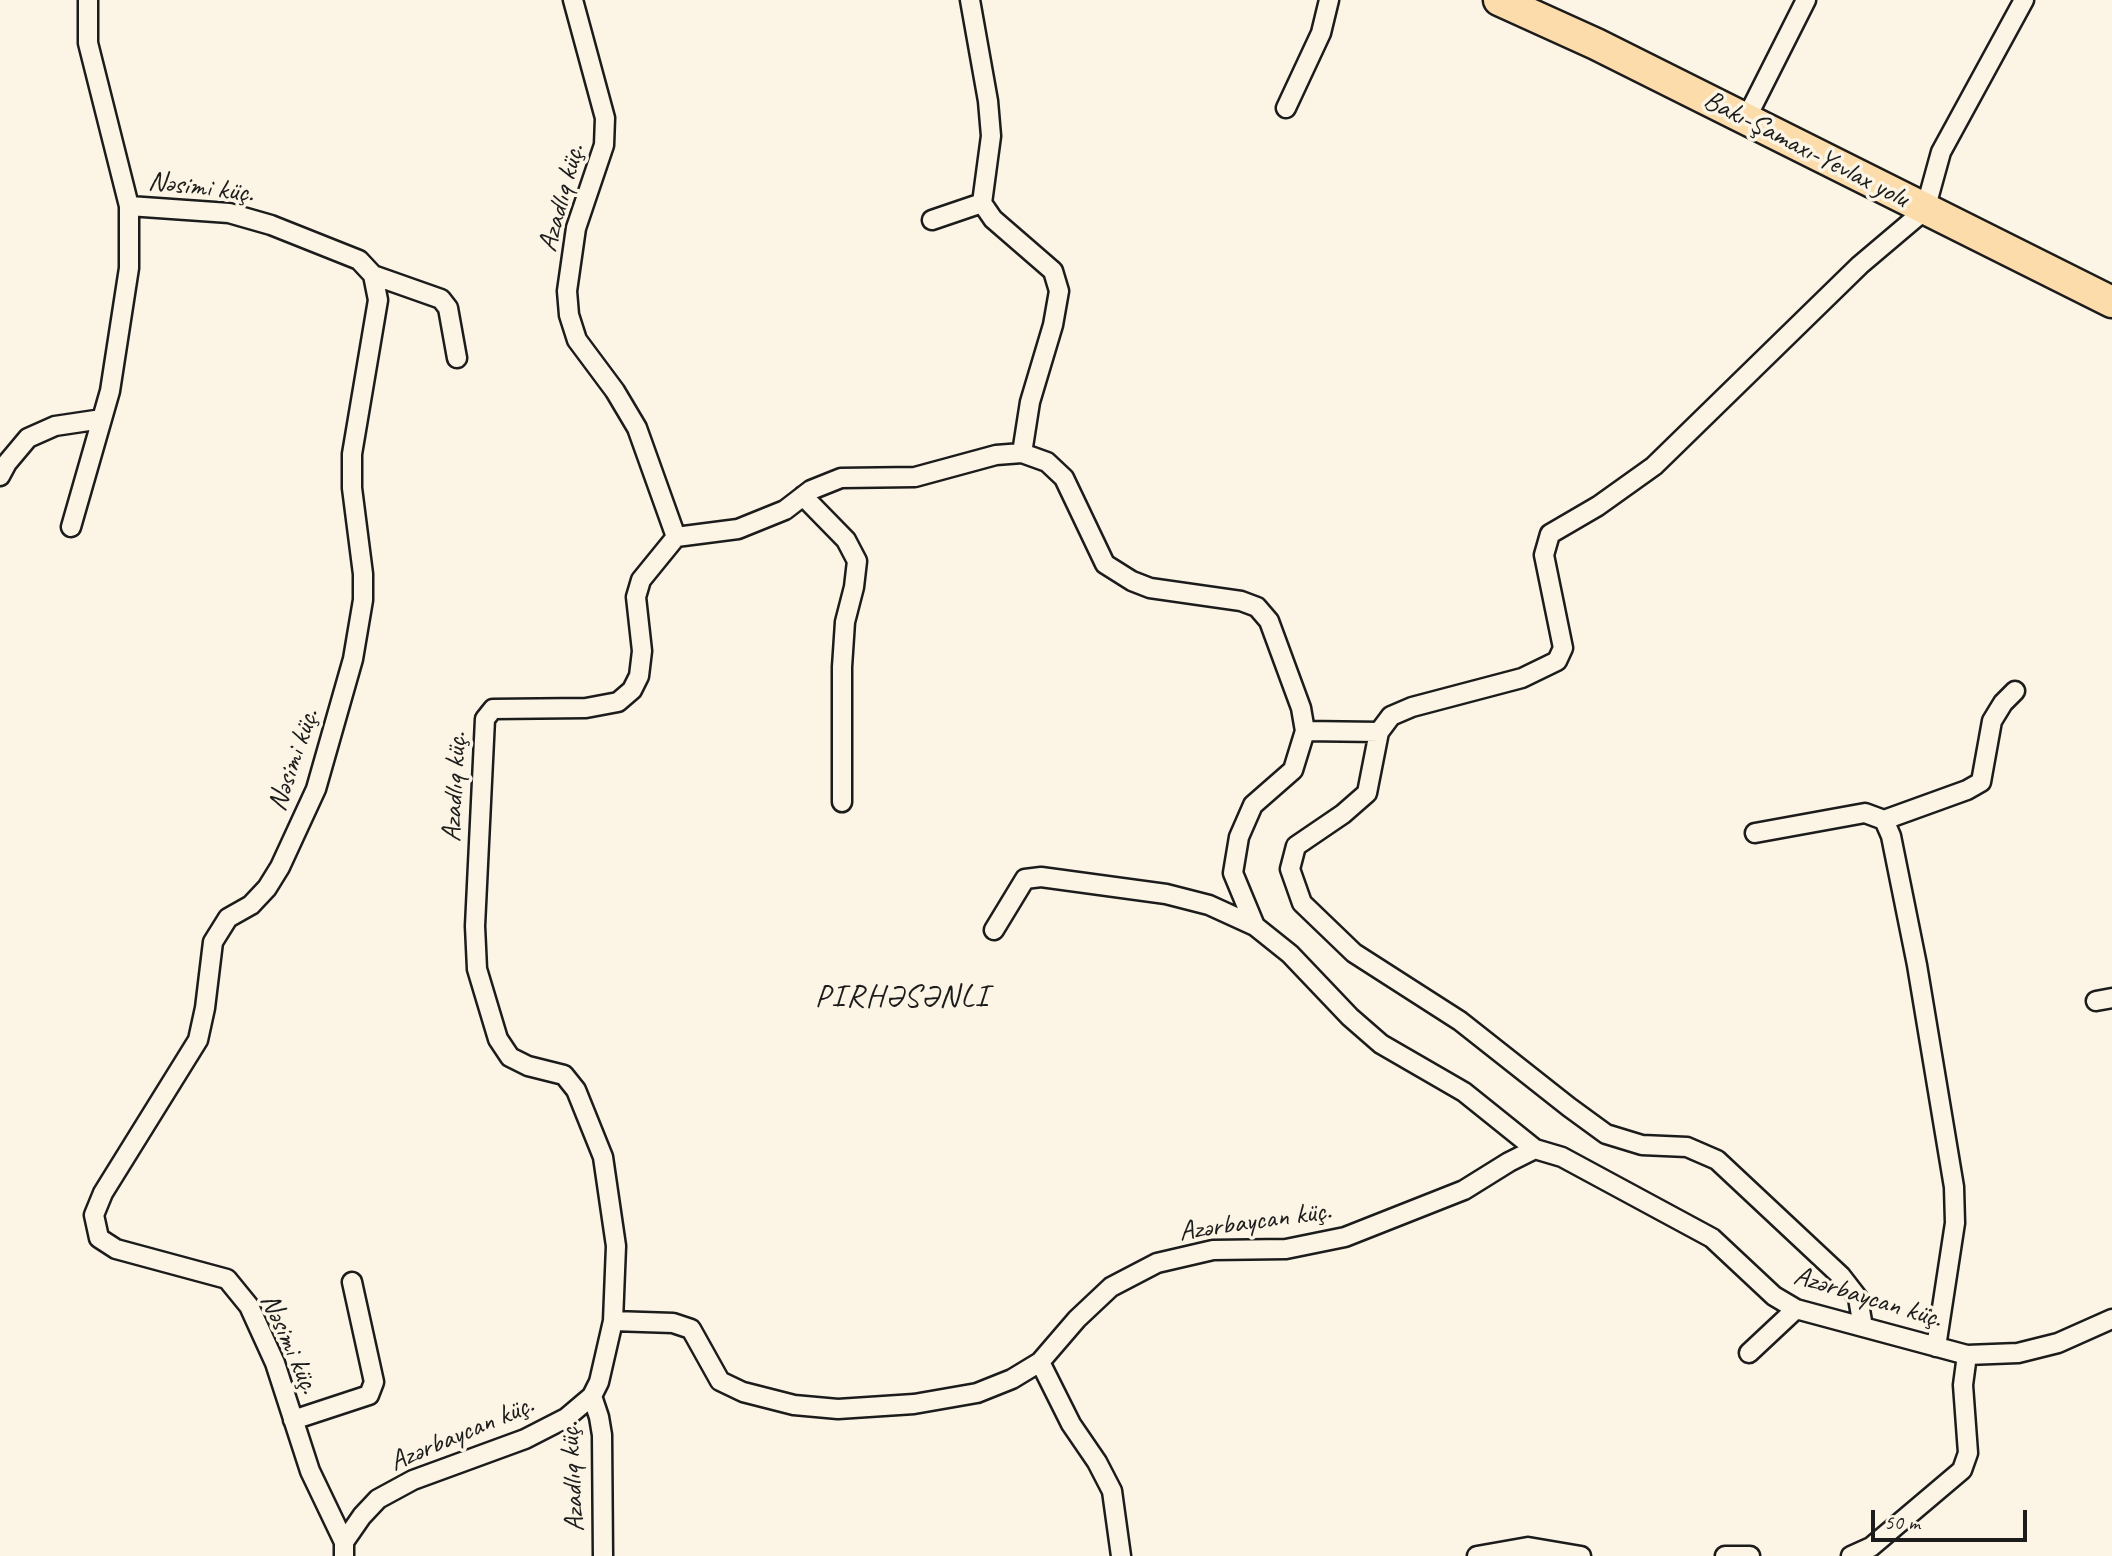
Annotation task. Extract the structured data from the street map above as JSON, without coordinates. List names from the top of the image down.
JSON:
{
  "streets": {
    "highway": ["Bakı-Şamaxı-Yevlax yolu"],
    "street": ["Nəsimi küç.", "Azadlıq küç.", "Azərbaycan küç."]
  },
  "crossings": [
    ["Nəsimi küç.", "Azərbaycan küç."],
    ["Azadlıq küç.", "Azərbaycan küç."]
  ],
  "districts": ["PIRHƏSƏNLI"],
  "scale_bar": "50 m"
}
